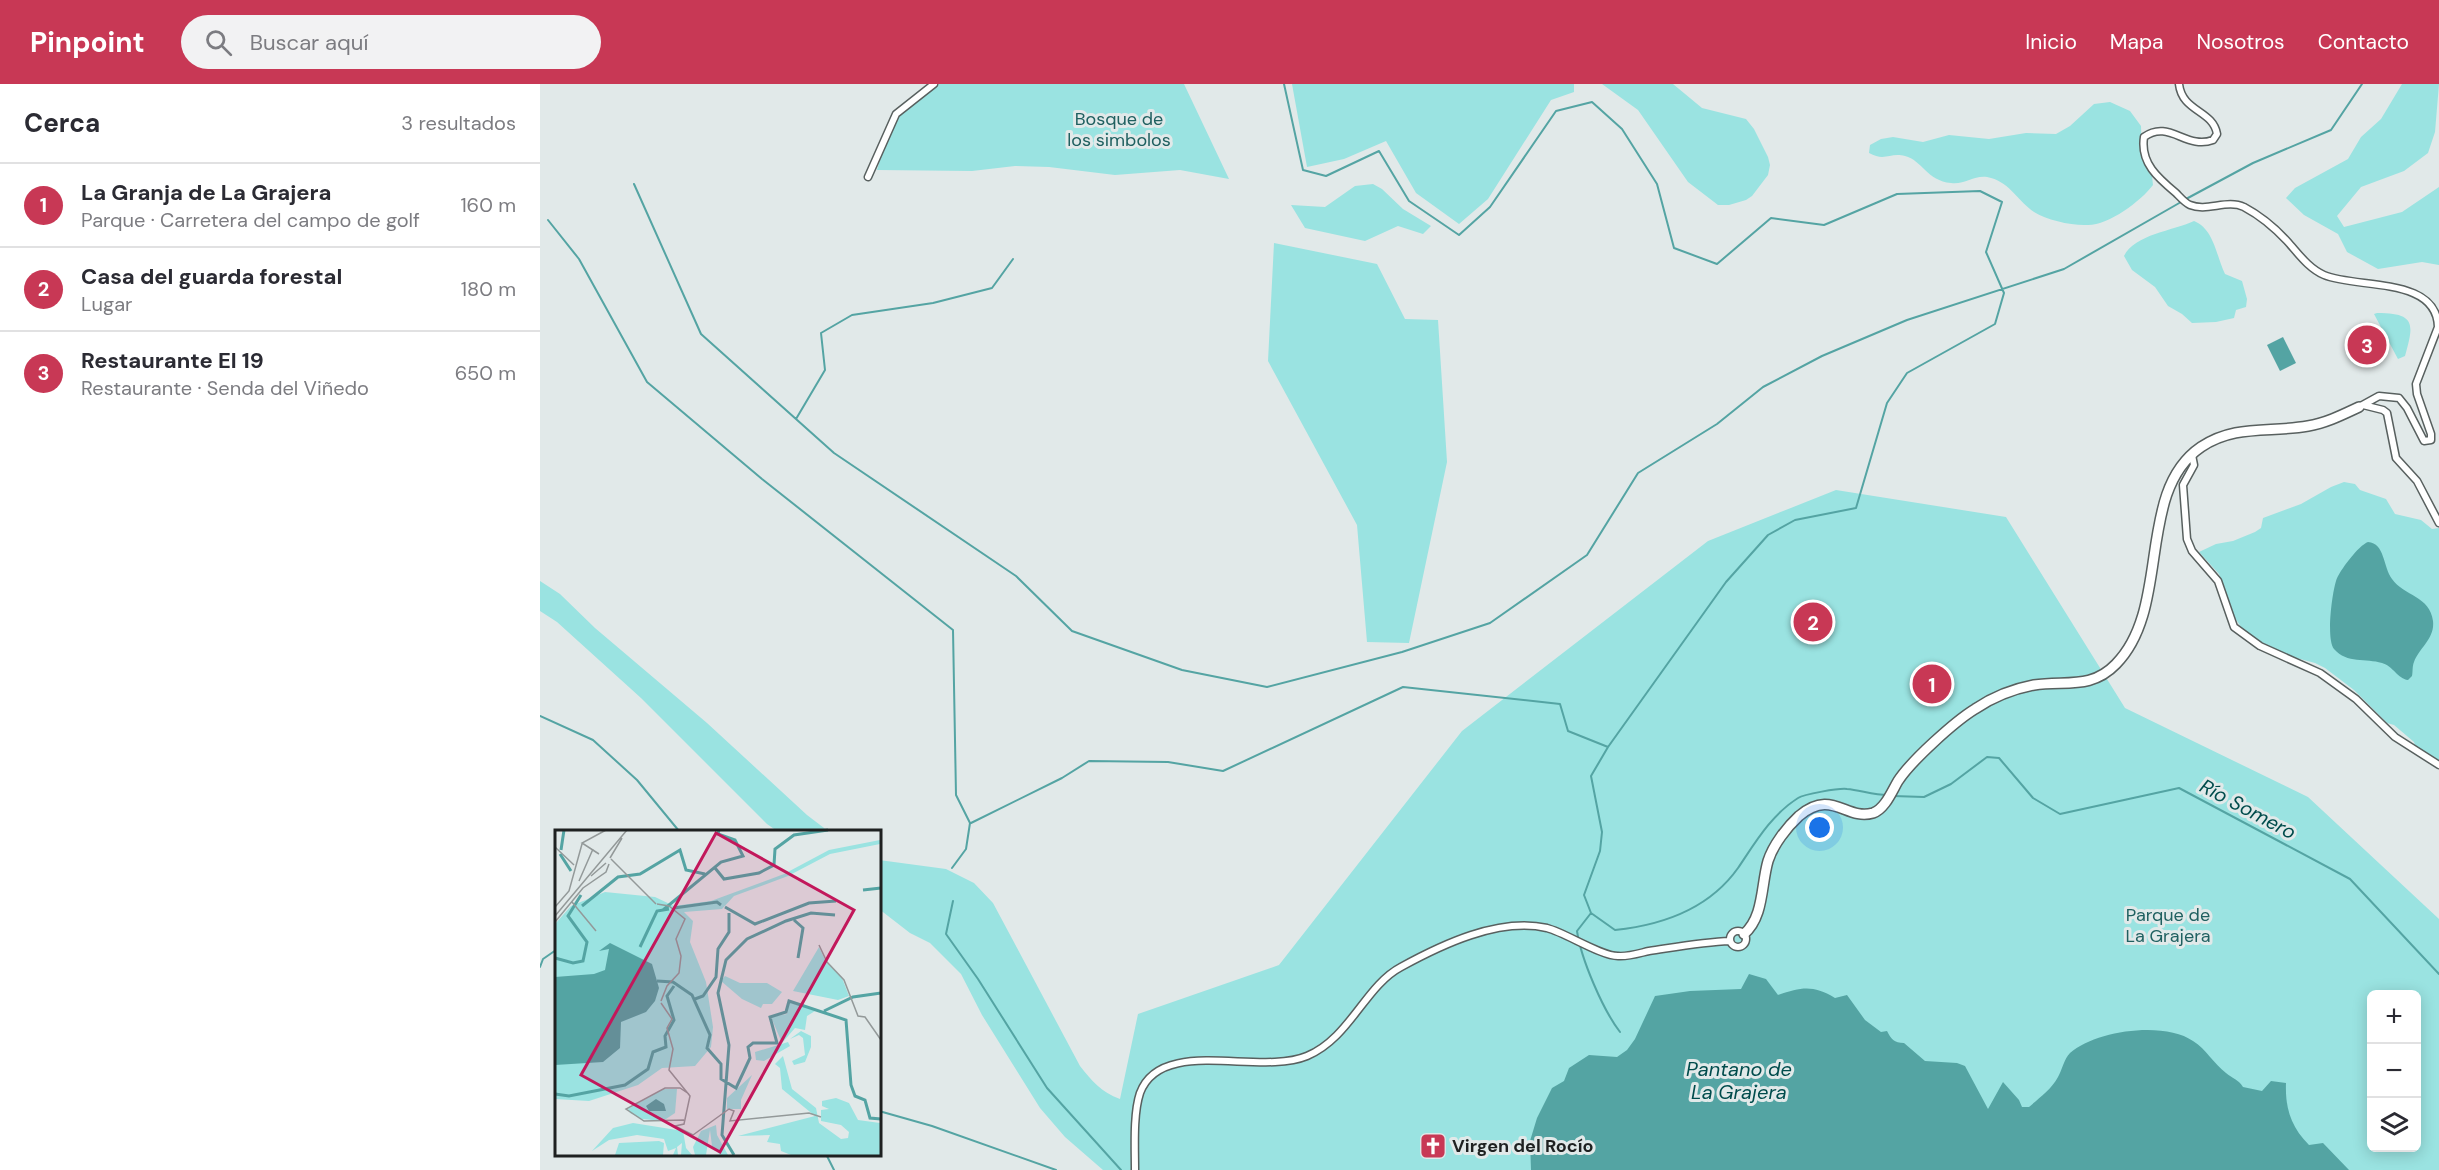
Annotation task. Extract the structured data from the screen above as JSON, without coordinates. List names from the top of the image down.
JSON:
{
  "water": ["Río Somero", "Pantano de La Grajera"],
  "parks": ["Bosque de los simbolos", "Parque de La Grajera"],
  "places": {
    "church": ["Virgen del Rocío"]
  },
  "page": {
    "header": "Pinpoint",
    "search": "Buscar aquí",
    "nav": [
      "Inicio",
      "Mapa",
      "Nosotros",
      "Contacto"
    ],
    "heading": ["Cerca", "3 resultados"],
    "list": [
      {
        "mark": "1",
        "name": "La Granja de La Grajera",
        "note": "Parque · Carretera del campo de golf",
        "value": "160 m"
      },
      {
        "mark": "2",
        "name": "Casa del guarda forestal",
        "note": "Lugar",
        "value": "180 m"
      },
      {
        "mark": "3",
        "name": "Restaurante El 19",
        "note": "Restaurante · Senda del Viñedo",
        "value": "650 m"
      }
    ],
    "pins": ["3", "2", "1"],
    "map_buttons": ["+", "−"]
  }
}
